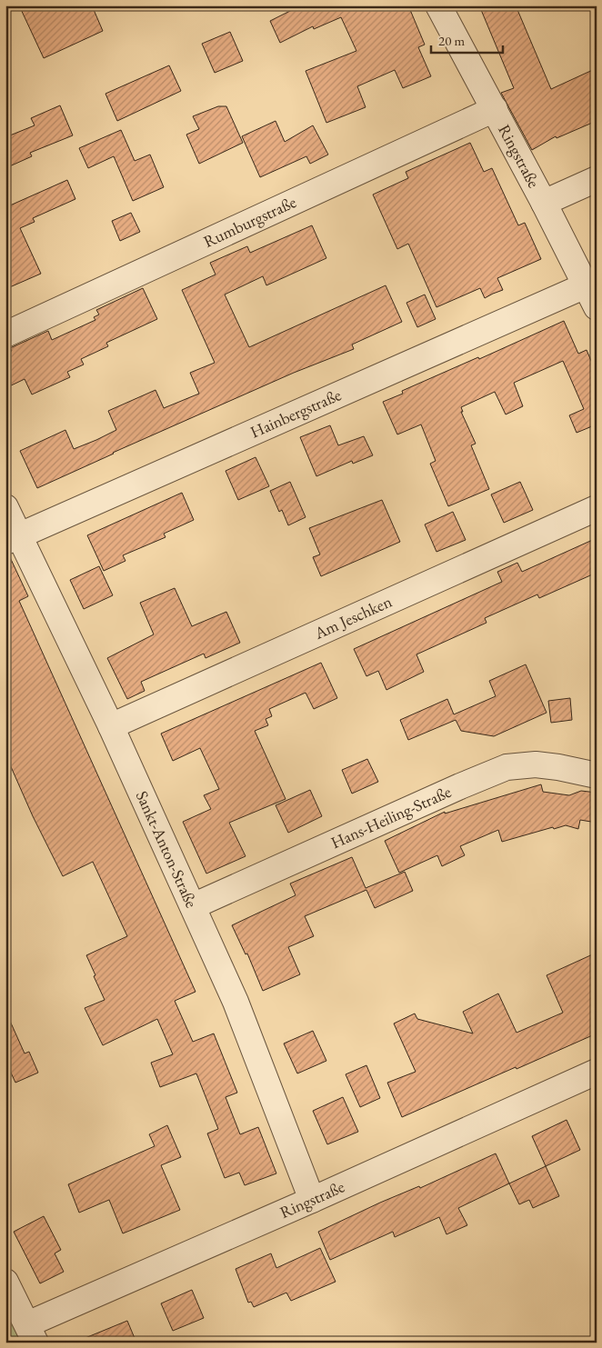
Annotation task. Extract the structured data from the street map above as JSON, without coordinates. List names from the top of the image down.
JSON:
{
  "streets": {
    "street": [
      "Ringstraße",
      "Rumburgstraße",
      "Hainbergstraße",
      "Am Jeschken",
      "Hans-Heiling-Straße",
      "Sankt-Anton-Straße"
    ]
  },
  "crossings": [
    ["Ringstraße", "Rumburgstraße"],
    ["Ringstraße", "Hainbergstraße"],
    ["Ringstraße", "Sankt-Anton-Straße"],
    ["Hainbergstraße", "Sankt-Anton-Straße"],
    ["Am Jeschken", "Sankt-Anton-Straße"],
    ["Hans-Heiling-Straße", "Sankt-Anton-Straße"]
  ],
  "scale_bar": "20 m"
}
